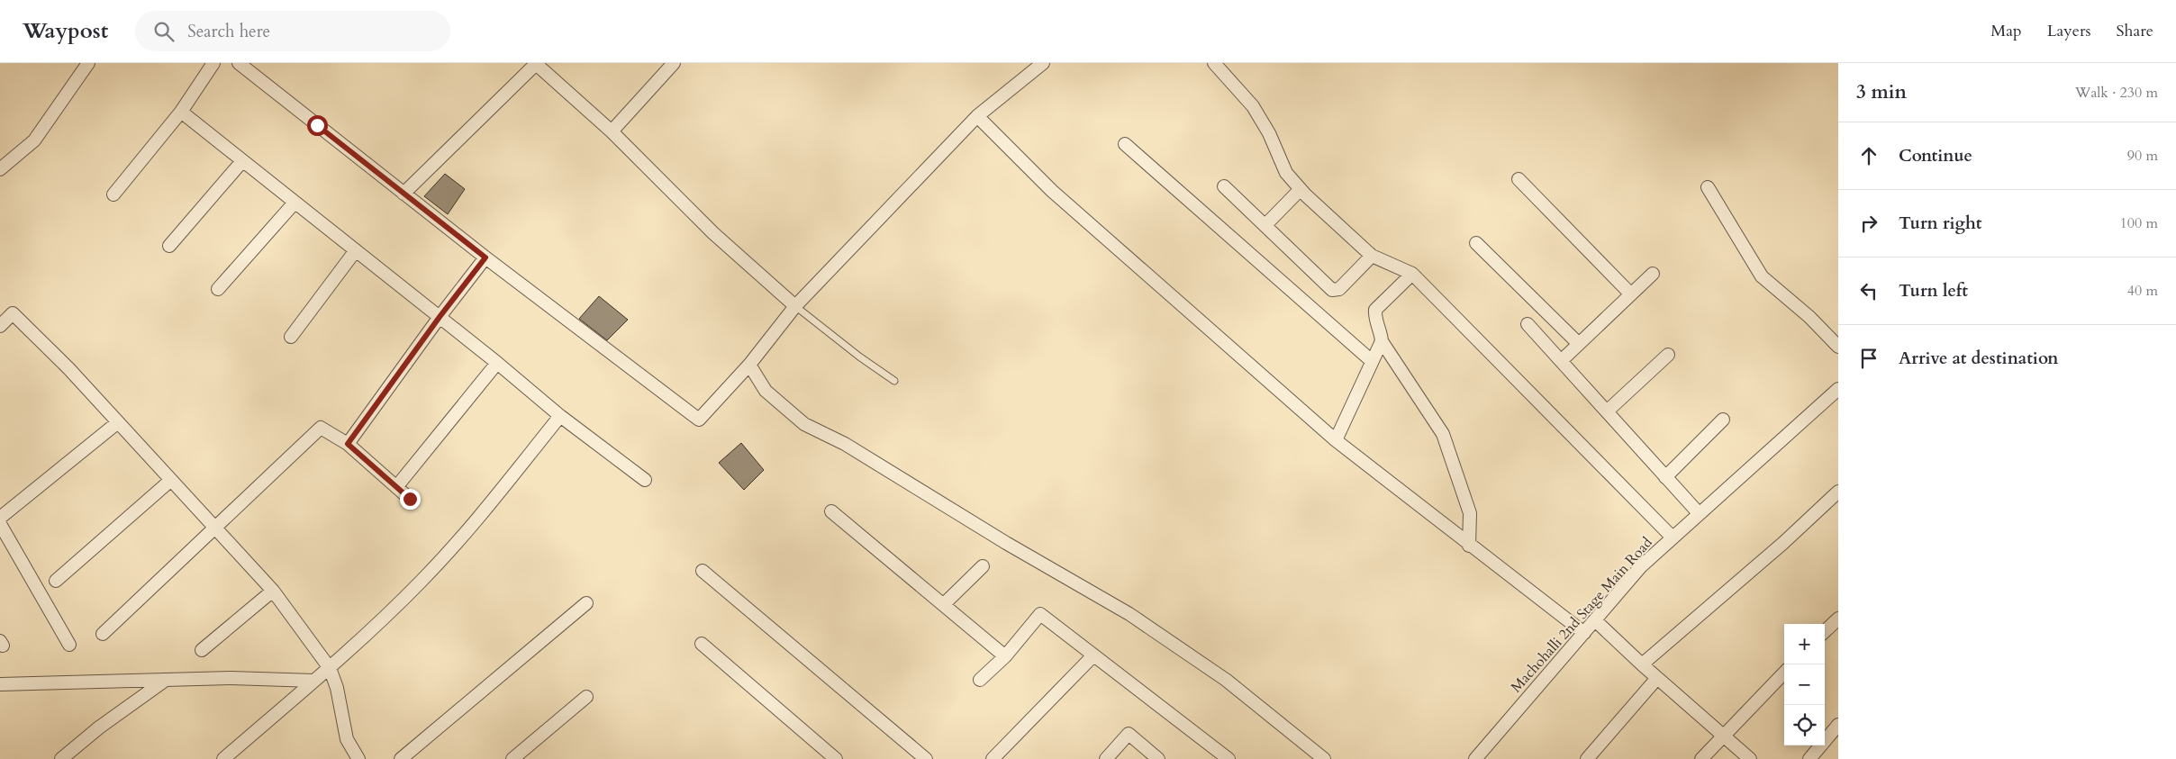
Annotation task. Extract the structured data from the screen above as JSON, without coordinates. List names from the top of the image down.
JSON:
{
  "streets": {
    "street": ["Machohalli 2nd Stage Main Road"]
  },
  "page": {
    "header": "Waypost",
    "search": "Search here",
    "nav": ["Map", "Layers", "Share"],
    "heading": ["3 min", "Walk · 230 m"],
    "list": [
      ["Continue", "90 m"],
      ["Turn right", "100 m"],
      ["Turn left", "40 m"],
      "Arrive at destination"
    ],
    "map_buttons": ["+", "−"]
  }
}
